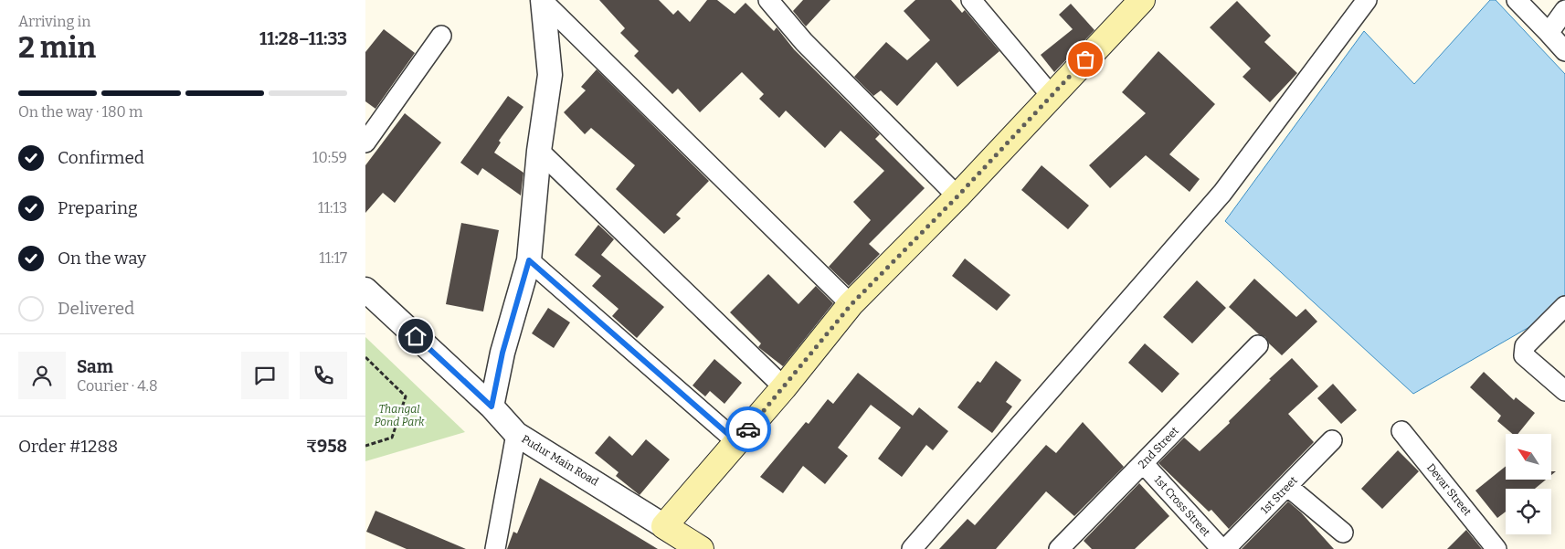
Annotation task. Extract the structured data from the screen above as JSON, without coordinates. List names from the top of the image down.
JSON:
{
  "streets": {
    "street": [
      "2nd Street",
      "Pudur Main Road",
      "Devar Street",
      "1st Street",
      "1st Cross Street"
    ]
  },
  "crossings": [
    ["2nd Street", "1st Cross Street"]
  ],
  "parks": ["Thangal Pond Park"],
  "north": "top left",
  "page": {
    "heading": ["2 min", "Arriving in", "11:28–11:33"],
    "panel": [
      "Sam",
      "Courier · 4.8",
      "Order #1288",
      "₹958"
    ],
    "bar": "On the way · 180 m",
    "list": [
      ["Confirmed", "10:59"],
      ["Preparing", "11:13"],
      ["On the way", "11:17"],
      "Delivered"
    ]
  }
}
